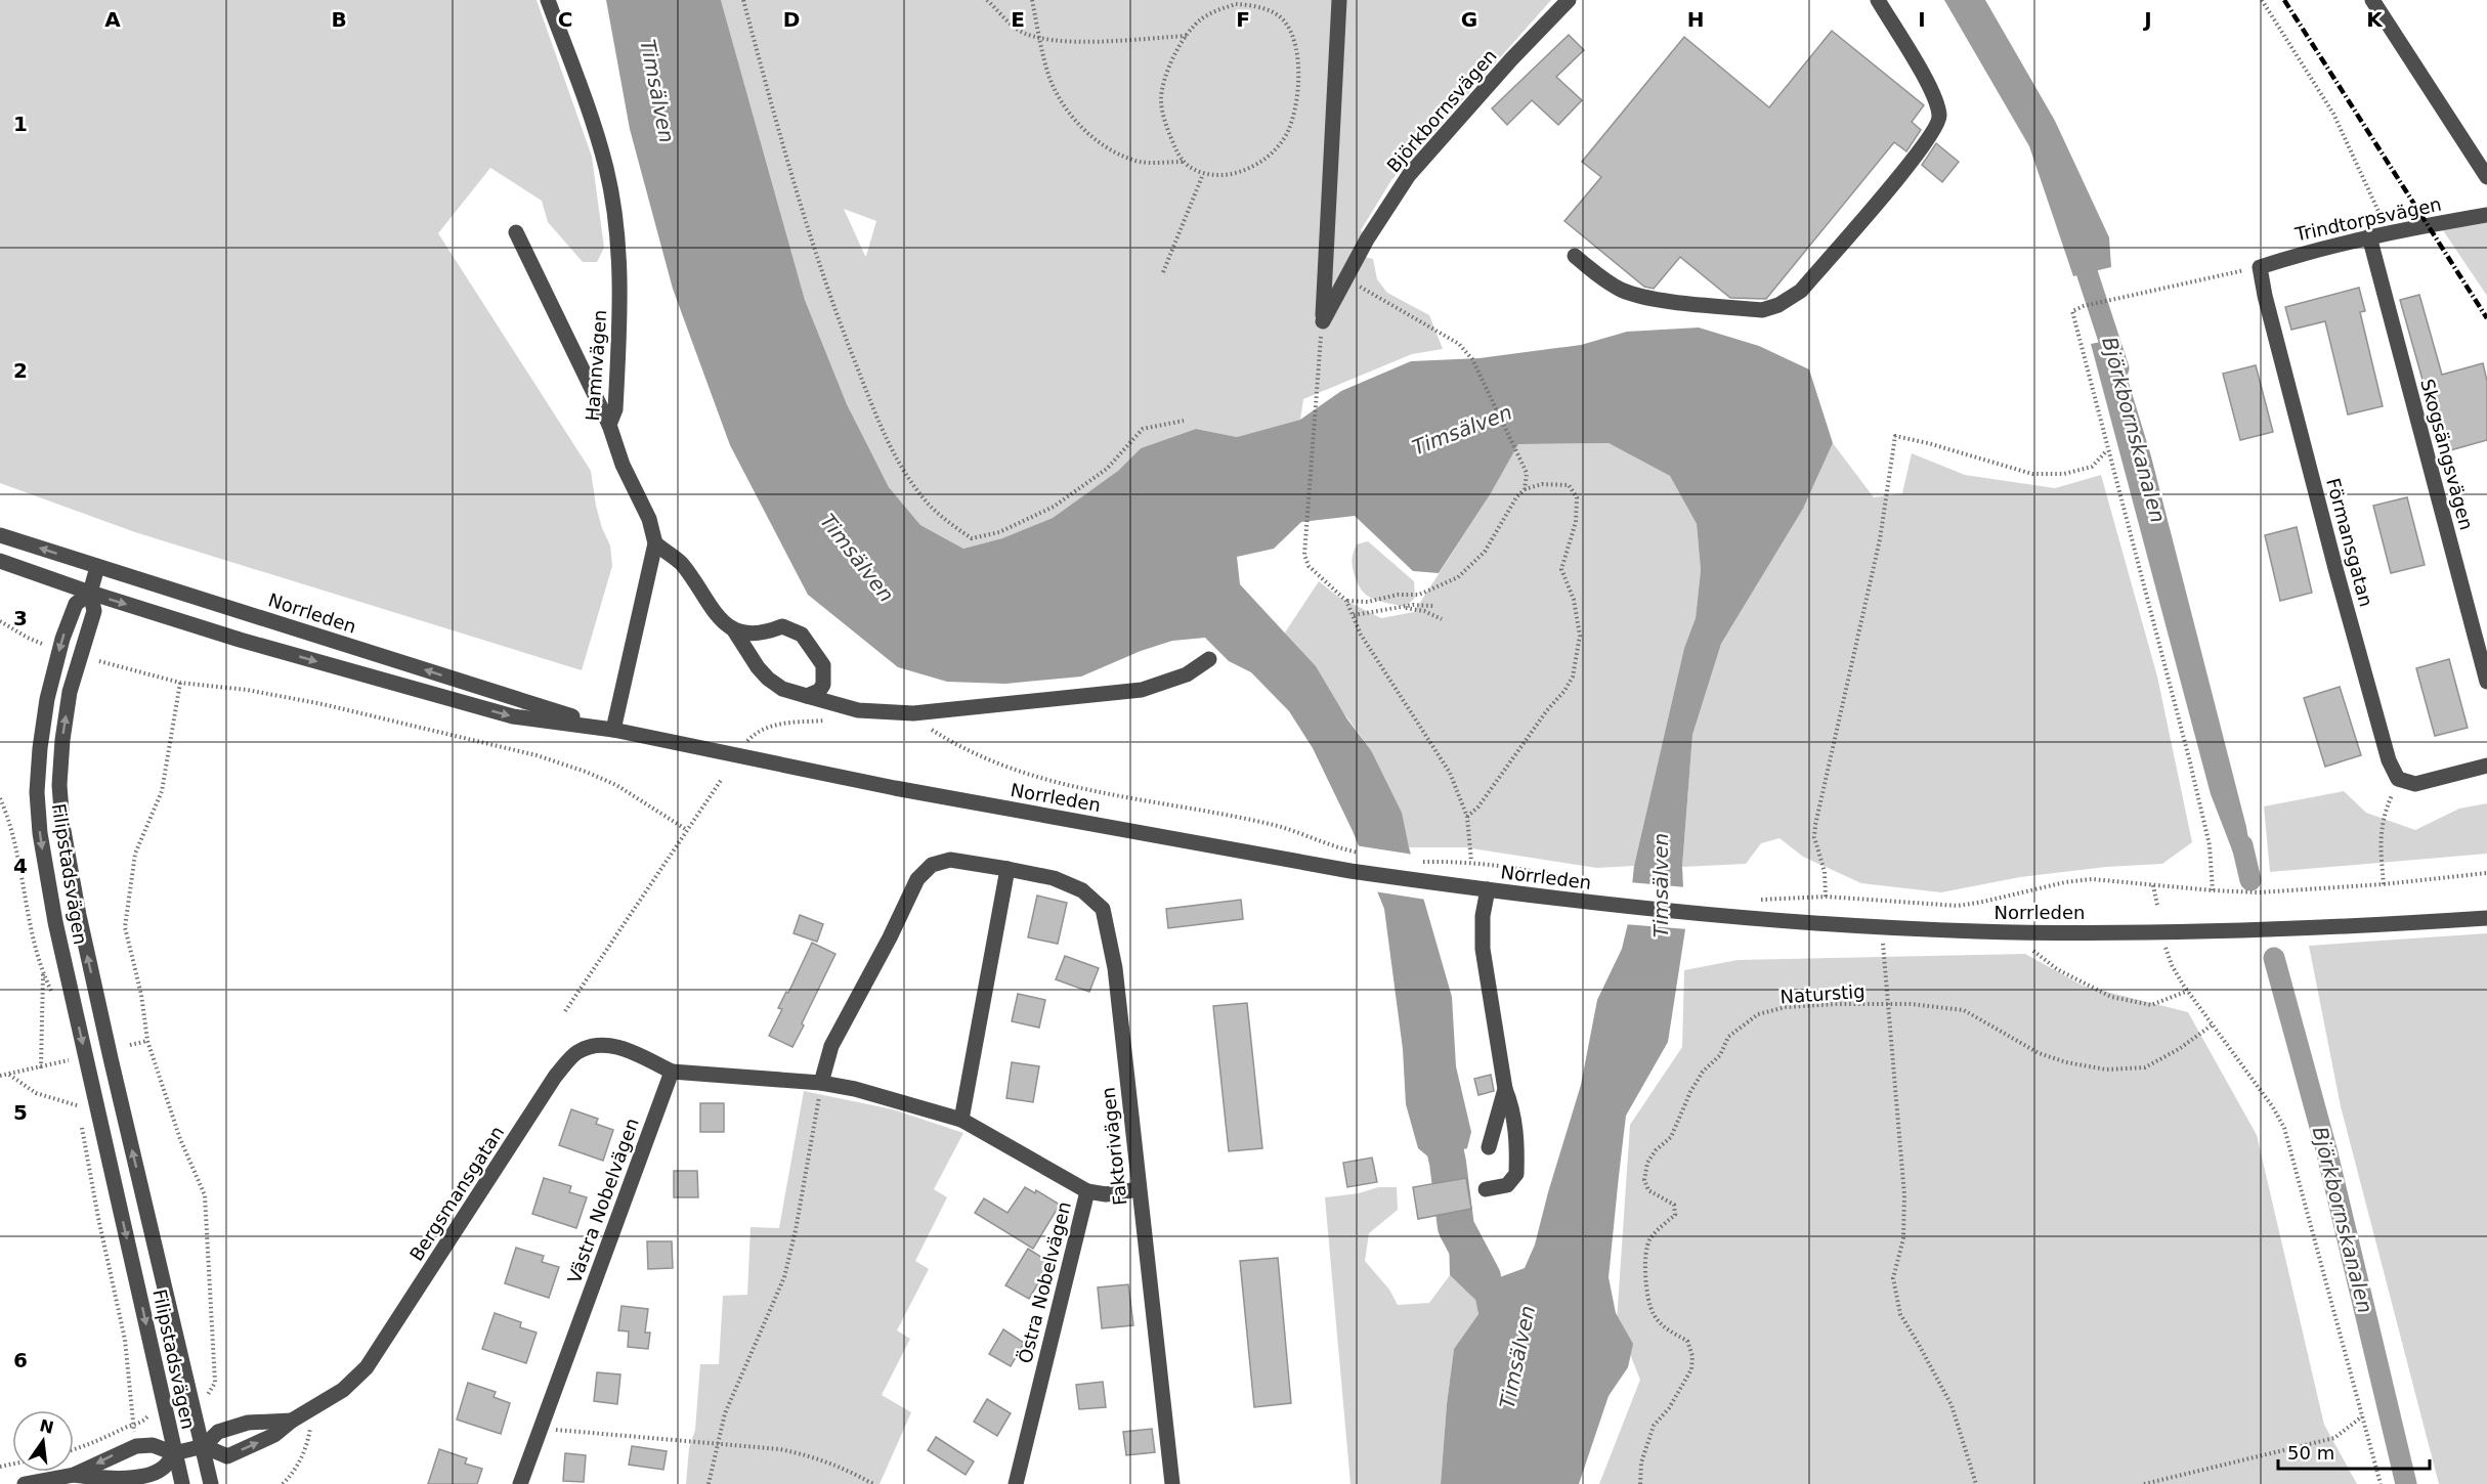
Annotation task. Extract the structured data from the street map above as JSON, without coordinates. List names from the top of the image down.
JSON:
{
  "streets": {
    "street": [
      "Björkbornsvägen",
      "Trindtorpsvägen",
      "Hamnvägen",
      "Skogsängsvägen",
      "Förmansgatan",
      "Norrleden",
      "Filipstadsvägen",
      "Faktorivägen",
      "Bergsmansgatan",
      "Västra Nobelvägen",
      "Östra Nobelvägen"
    ],
    "path": ["Naturstig"]
  },
  "crossings": [
    ["Trindtorpsvägen", "Skogsängsvägen"],
    ["Trindtorpsvägen", "Förmansgatan"],
    ["Hamnvägen", "Norrleden"],
    ["Norrleden", "Filipstadsvägen"],
    ["Filipstadsvägen", "Bergsmansgatan"],
    ["Bergsmansgatan", "Västra Nobelvägen"]
  ],
  "water": ["Timsälven", "Björkbornskanalen"],
  "scale_bar": "50 m",
  "north": "top",
  "grid": {
    "columns": [
      "A",
      "B",
      "C",
      "D",
      "E",
      "F",
      "G",
      "H",
      "I",
      "J",
      "K"
    ],
    "rows": [
      "1",
      "2",
      "3",
      "4",
      "5",
      "6"
    ]
  }
}
